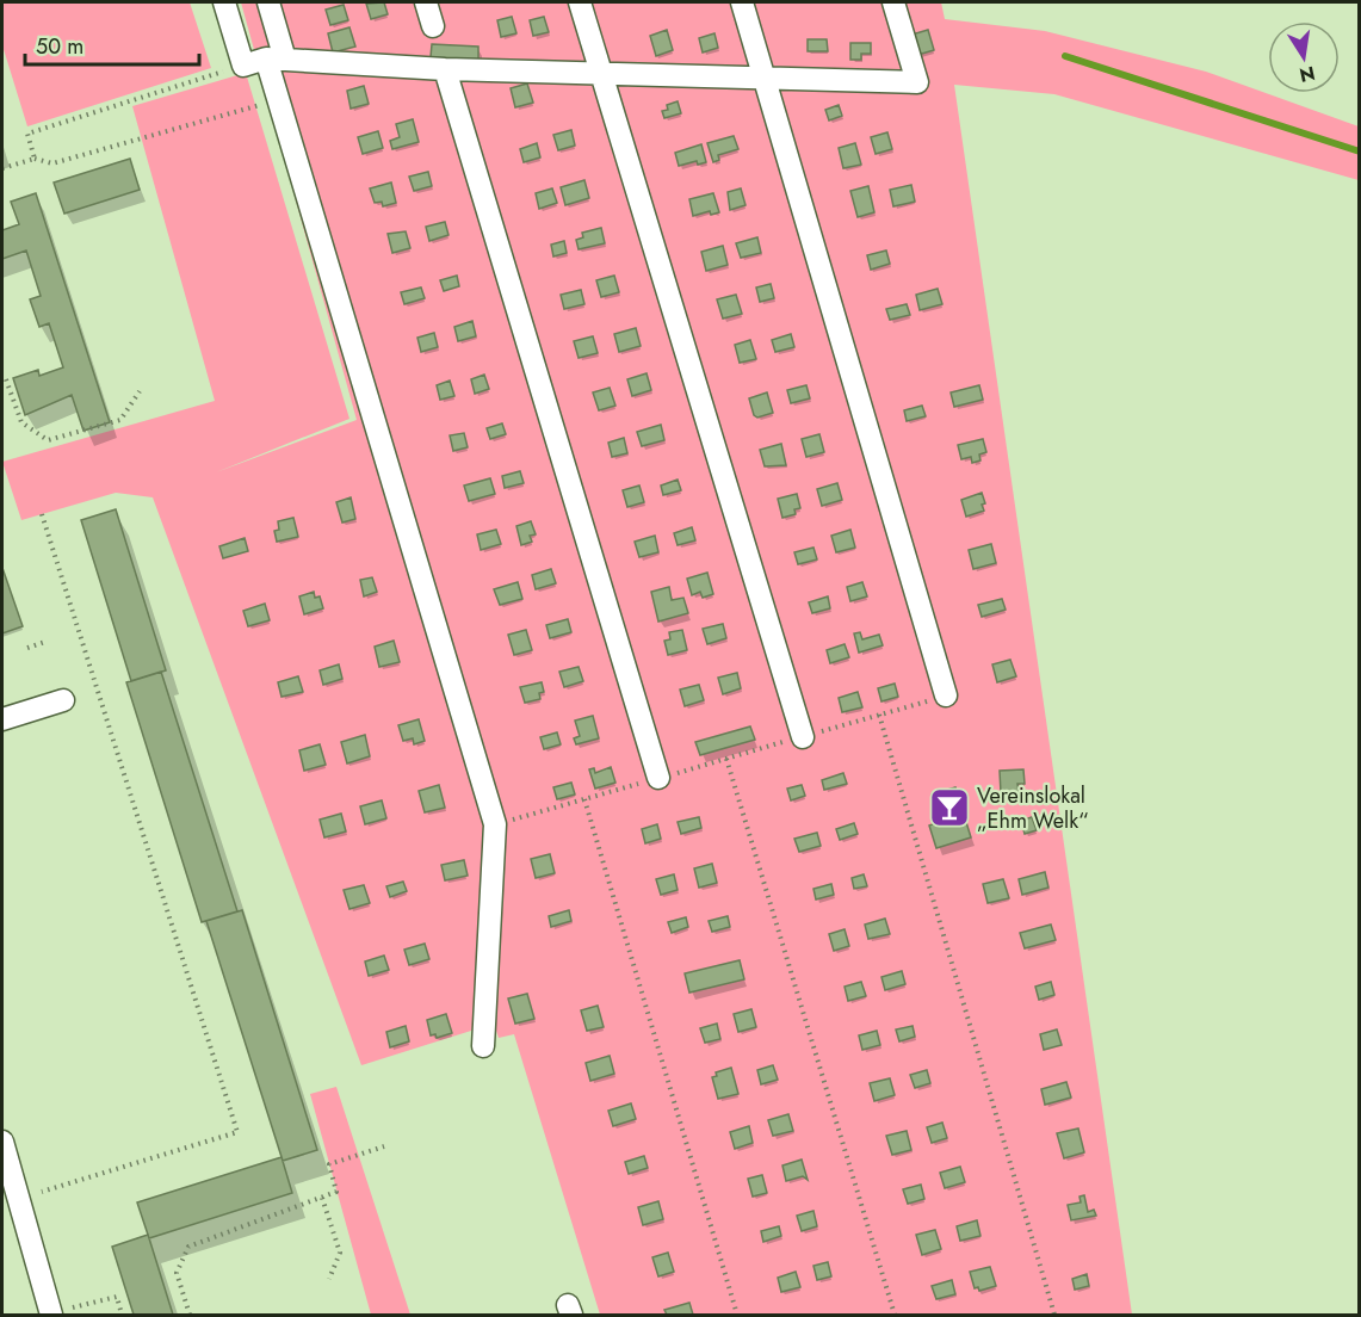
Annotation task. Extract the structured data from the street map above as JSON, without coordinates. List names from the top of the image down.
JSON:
{
  "places": {
    "bar": ["Vereinslokal „Ehm Welk“"]
  },
  "scale_bar": "50 m",
  "north": "bottom"
}
